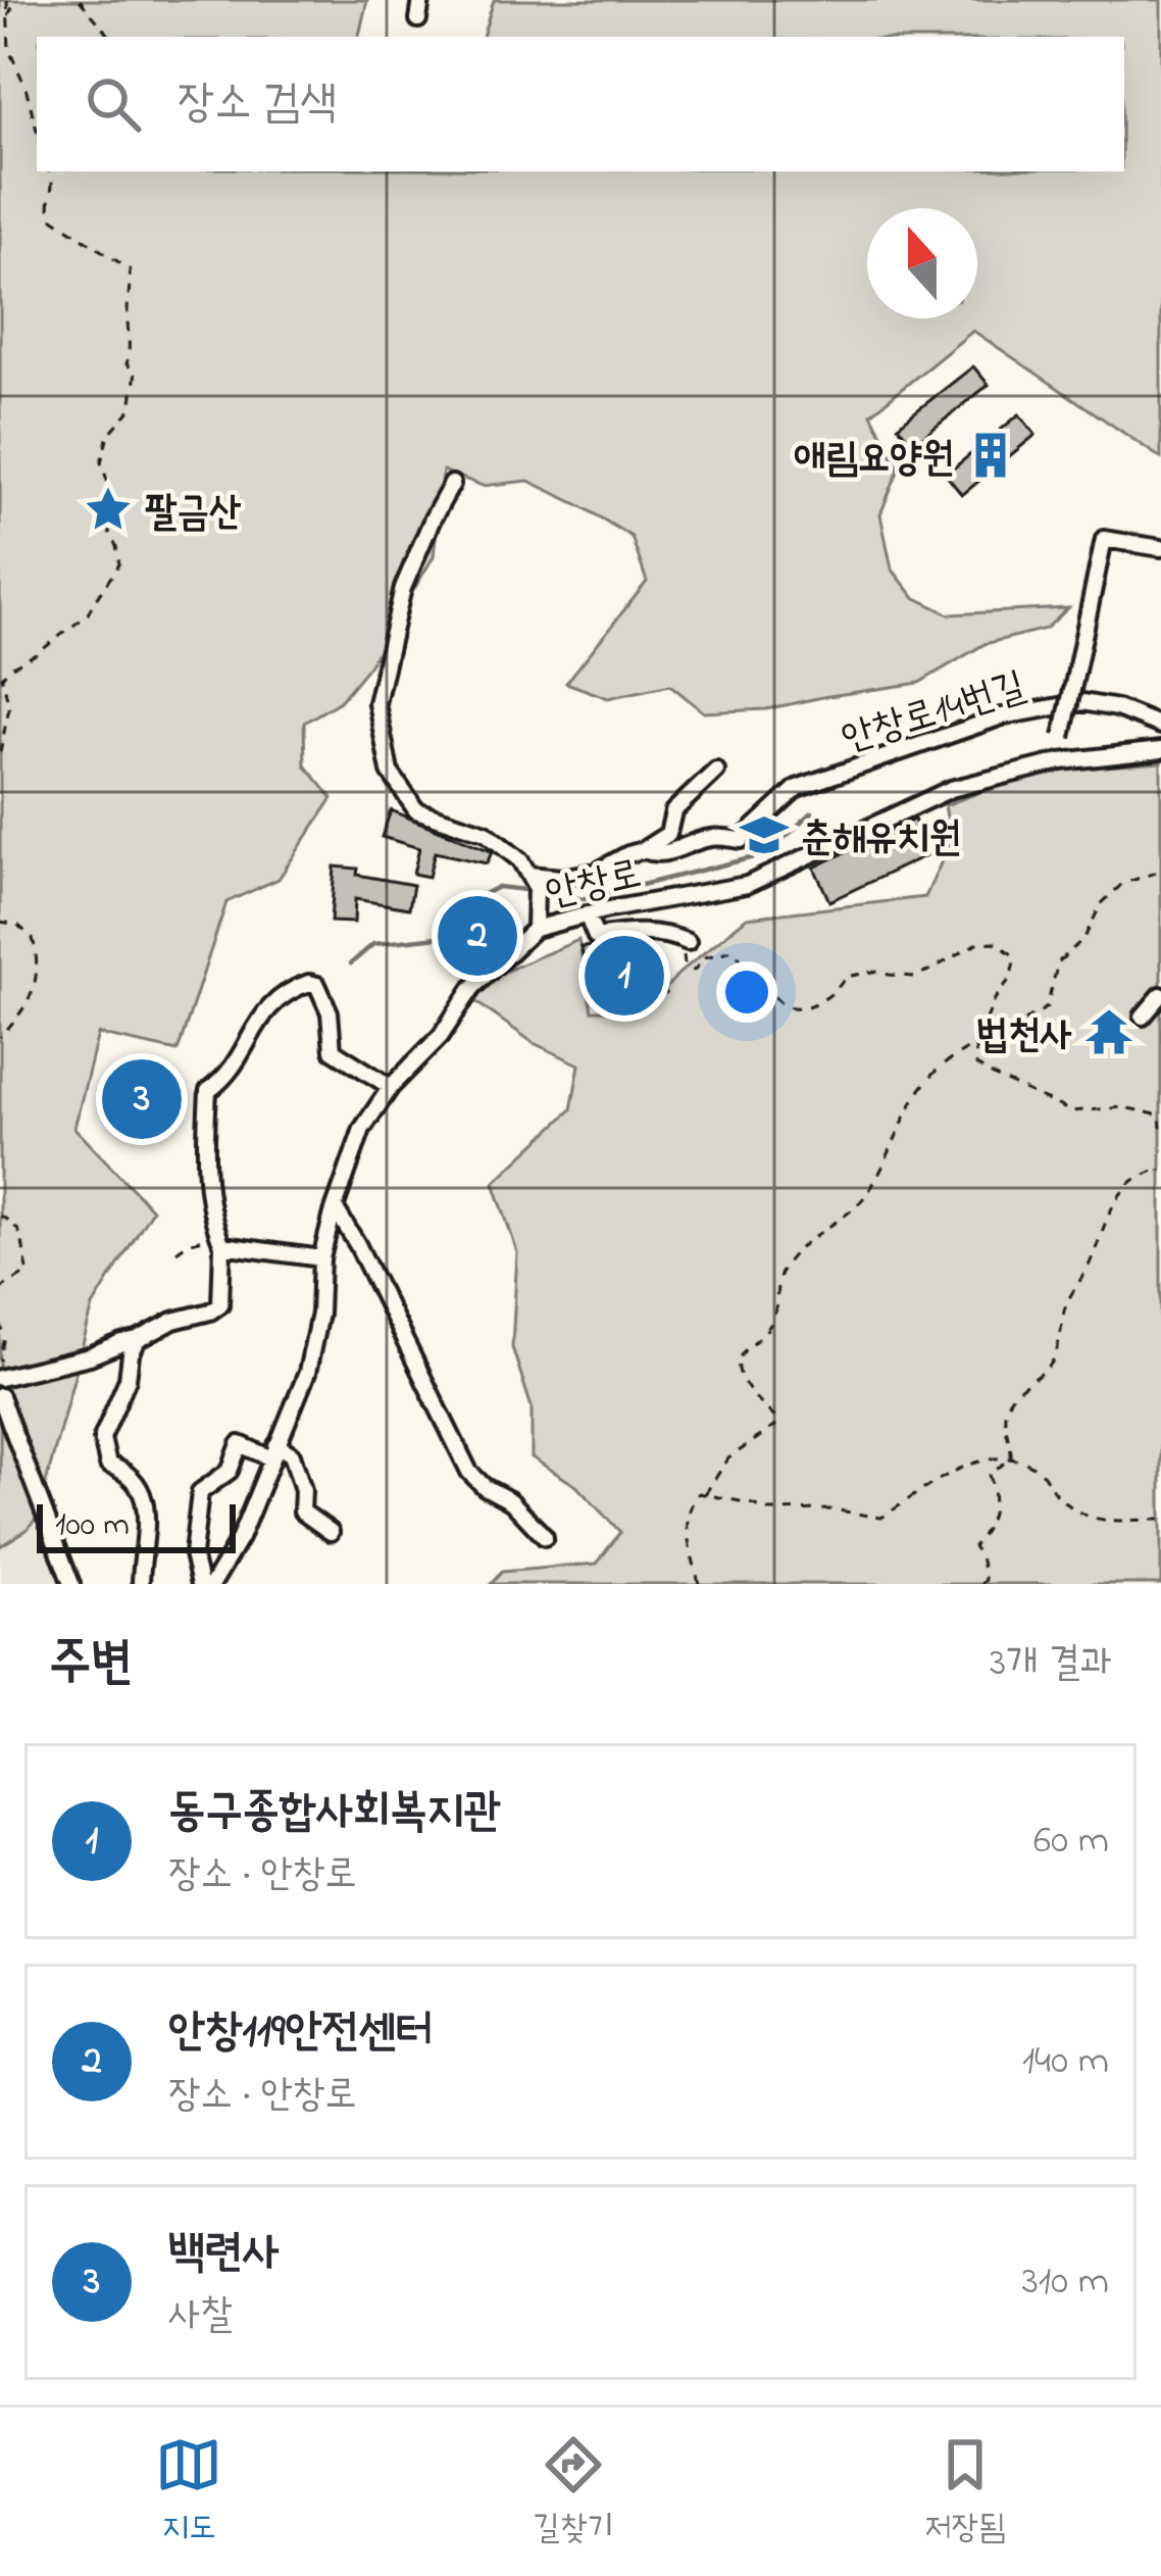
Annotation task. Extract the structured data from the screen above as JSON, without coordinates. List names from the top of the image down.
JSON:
{
  "streets": {
    "street": ["안창로14번길", "안창로"]
  },
  "places": {
    "building": ["애림요양원"],
    "place": ["팔금산"],
    "school or university": ["춘해유치원"],
    "temple": ["법천사"]
  },
  "scale_bar": "100 m",
  "north": "top",
  "page": {
    "search": "장소 검색",
    "pins": ["2", "1", "3"],
    "scale": "100 m",
    "heading": ["주변", "3개 결과"],
    "list": [
      {
        "mark": "1",
        "name": "동구종합사회복지관",
        "note": "장소 · 안창로",
        "value": "60 m"
      },
      {
        "mark": "2",
        "name": "안창119안전센터",
        "note": "장소 · 안창로",
        "value": "140 m"
      },
      {
        "mark": "3",
        "name": "백련사",
        "note": "사찰",
        "value": "310 m"
      }
    ],
    "nav": ["지도", "길찾기", "저장됨"]
  }
}
